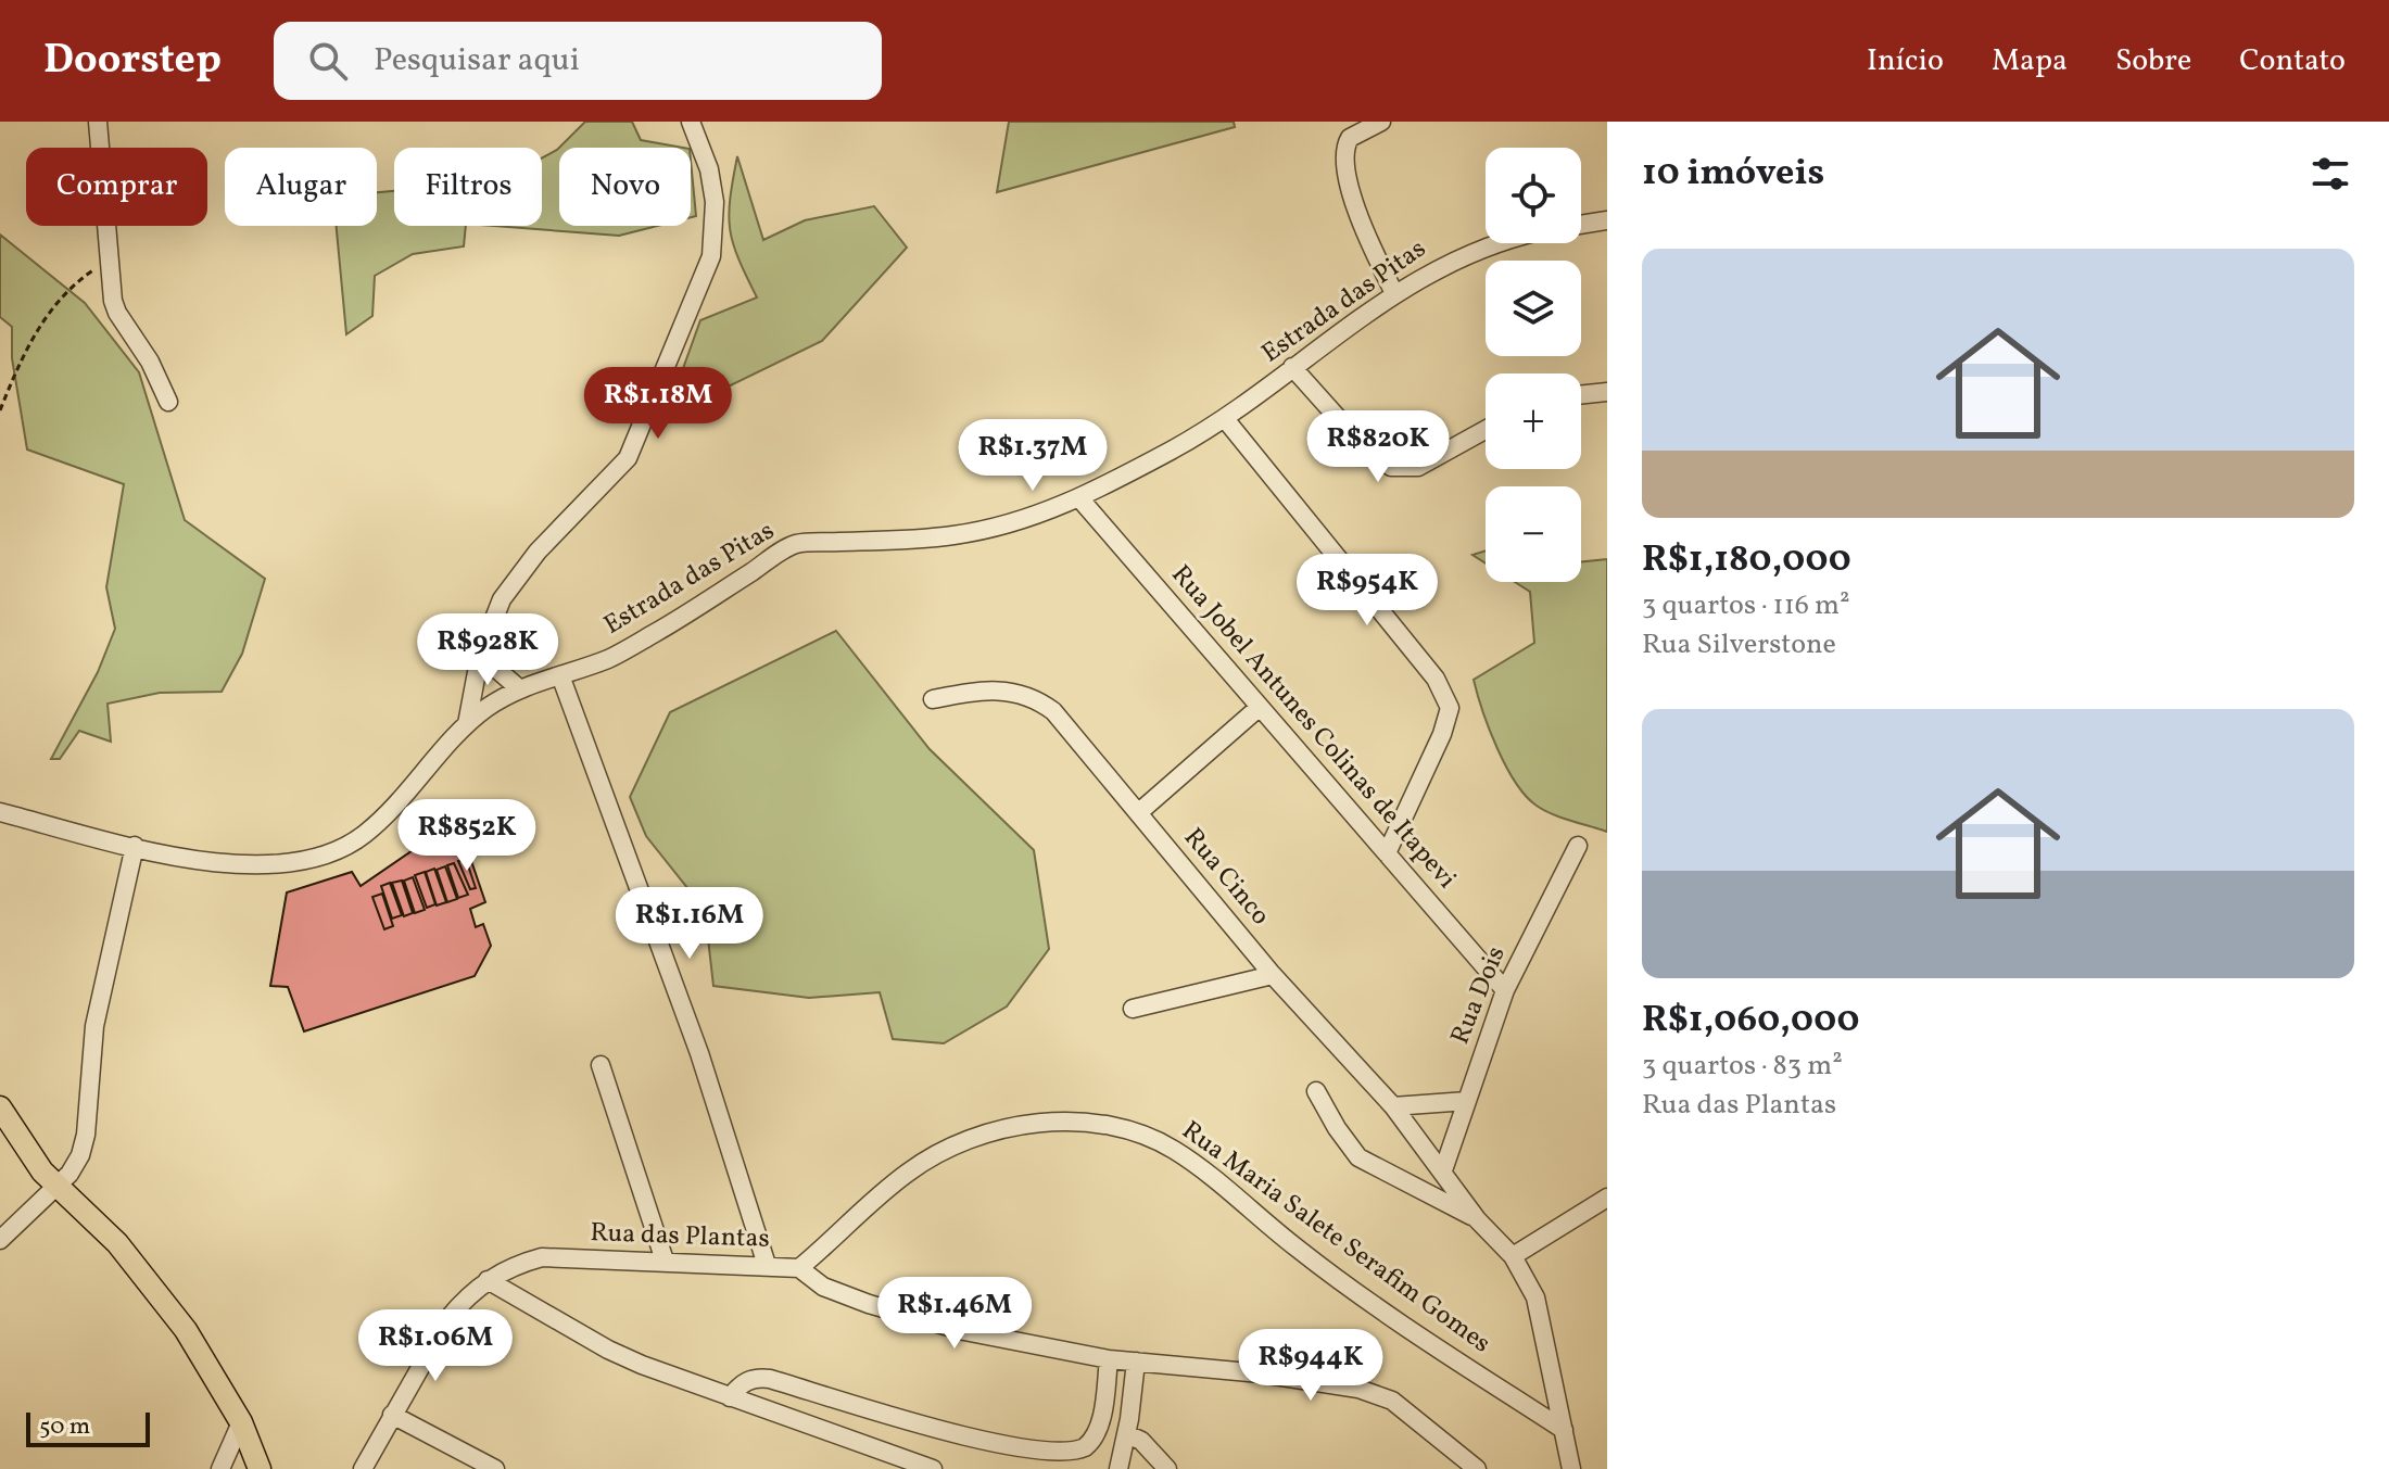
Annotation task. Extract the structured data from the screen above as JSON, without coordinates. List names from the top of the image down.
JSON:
{
  "streets": {
    "street": [
      "Estrada das Pitas",
      "Rua Jobel Antunes Colinas de Itapevi",
      "Rua Cinco",
      "Rua Dois",
      "Rua das Plantas",
      "Rua Maria Salete Serafim Gomes"
    ]
  },
  "crossings": [
    ["Estrada das Pitas", "Rua Jobel Antunes Colinas de Itapevi"],
    ["Rua Jobel Antunes Colinas de Itapevi", "Rua Dois"],
    ["Rua Cinco", "Rua Dois"],
    ["Rua das Plantas", "Rua Maria Salete Serafim Gomes"]
  ],
  "scale_bar": "50 m",
  "page": {
    "header": "Doorstep",
    "search": "Pesquisar aqui",
    "nav": [
      "Início",
      "Mapa",
      "Sobre",
      "Contato"
    ],
    "heading": "10 imóveis",
    "map_buttons": ["+", "−"],
    "chip": [
      "Comprar",
      "Alugar",
      "Filtros",
      "Novo"
    ],
    "list": [
      {
        "name": "R$1,180,000",
        "note": "3 quartos · 116 m² · Rua Silverstone"
      },
      {
        "name": "R$1,060,000",
        "note": "3 quartos · 83 m² · Rua das Plantas"
      }
    ],
    "price": [
      "R$1.18M",
      "R$820K",
      "R$1.37M",
      "R$954K",
      "R$928K",
      "R$852K",
      "R$1.16M",
      "R$1.46M",
      "R$1.06M",
      "R$944K"
    ],
    "scale": "50 m"
  }
}
